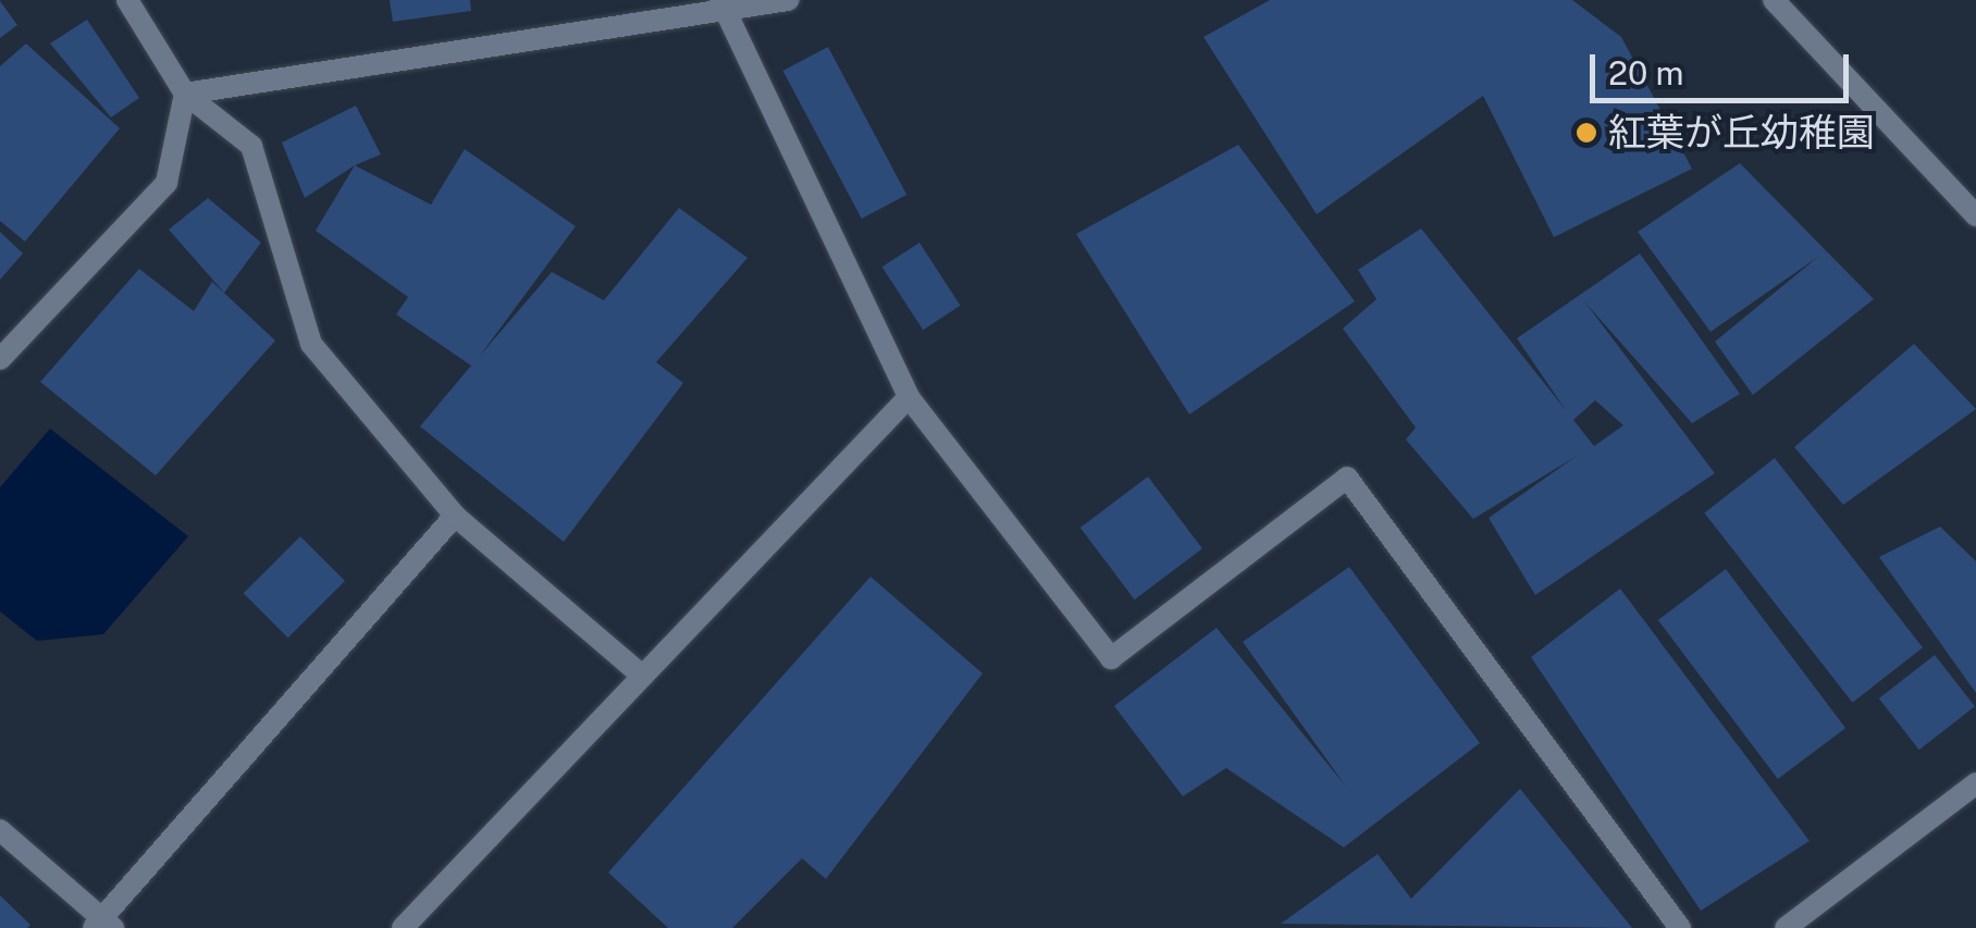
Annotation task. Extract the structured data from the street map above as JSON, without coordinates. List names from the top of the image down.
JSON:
{
  "places": ["紅葉が丘幼稚園"],
  "scale_bar": "20 m"
}
